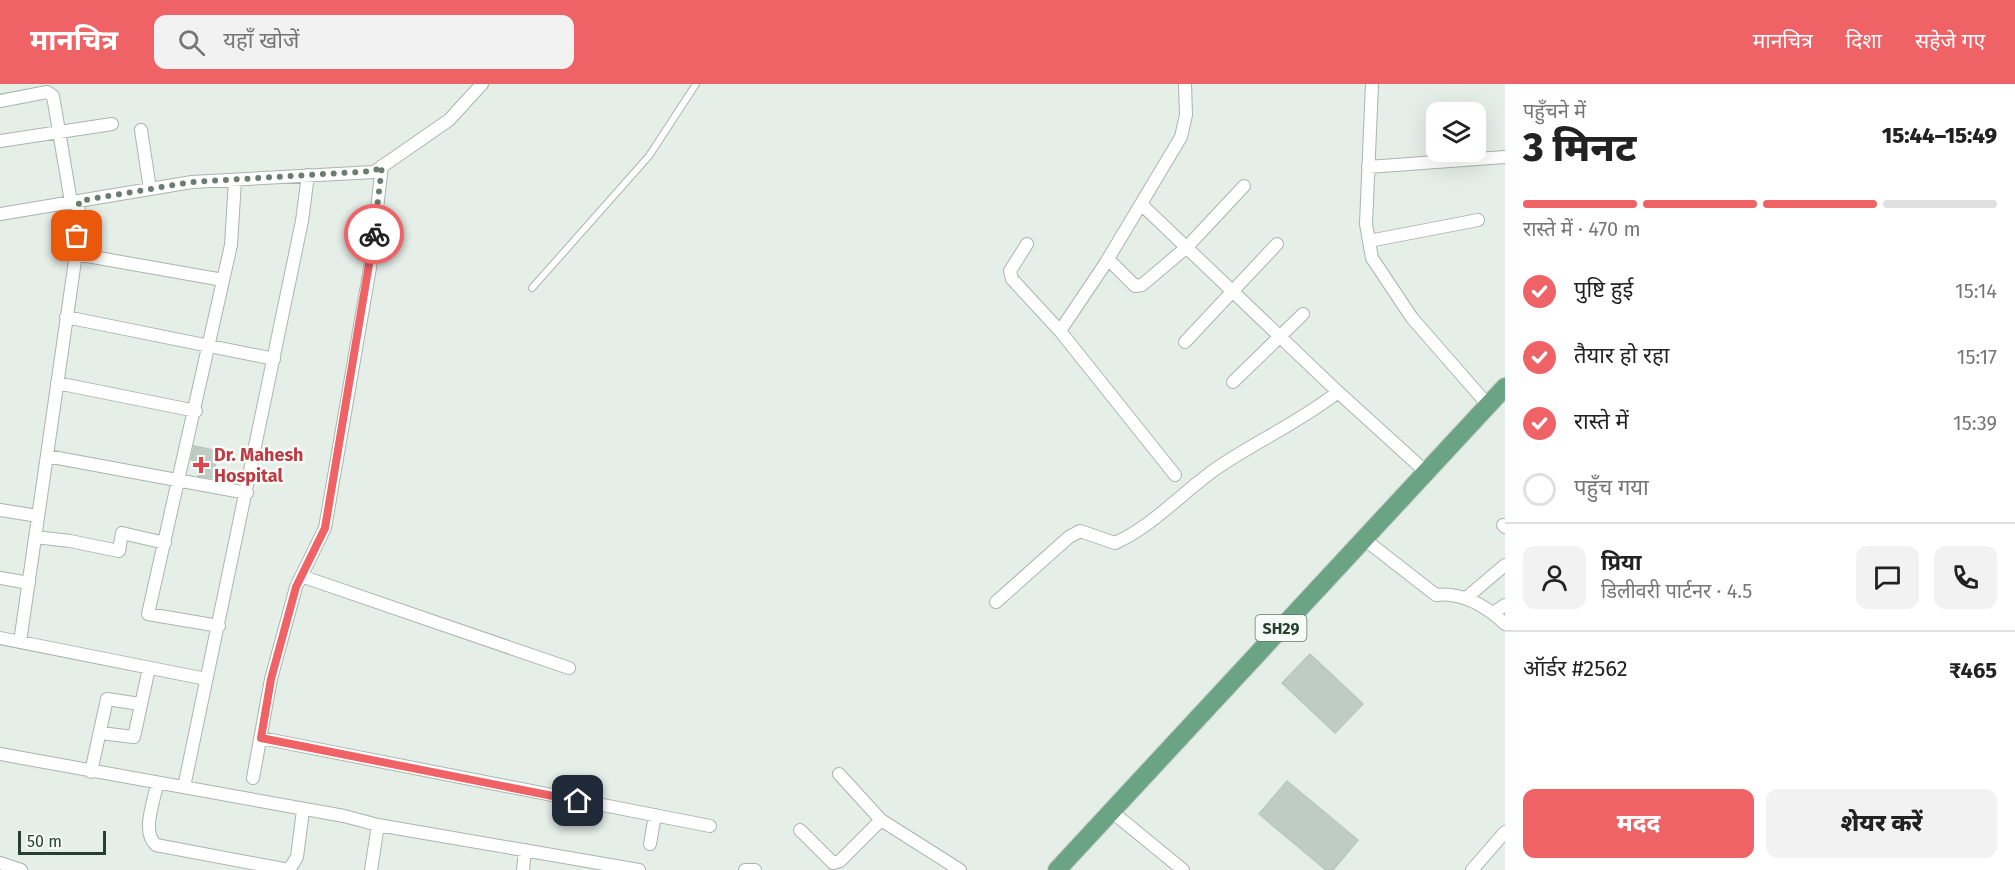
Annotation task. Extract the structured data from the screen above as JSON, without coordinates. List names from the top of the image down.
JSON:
{
  "streets": {
    "main road": ["SH29"]
  },
  "places": {
    "health": ["Dr. Mahesh Hospital"]
  },
  "scale_bar": "50 m",
  "page": {
    "header": "मानचित्र",
    "search": "यहाँ खोजें",
    "nav": ["मानचित्र", "दिशा", "सहेजे गए"],
    "heading": ["3 मिनट", "पहुँचने में", "15:44–15:49"],
    "panel": [
      "प्रिया",
      "डिलीवरी पार्टनर · 4.5",
      "ऑर्डर #2562",
      "₹465"
    ],
    "bar": "रास्ते में · 470 m",
    "list": [
      ["पुष्टि हुई", "15:14"],
      ["तैयार हो रहा", "15:17"],
      ["रास्ते में", "15:39"],
      "पहुँच गया"
    ],
    "buttons": ["मदद", "शेयर करें"],
    "scale": "50 m"
  }
}
